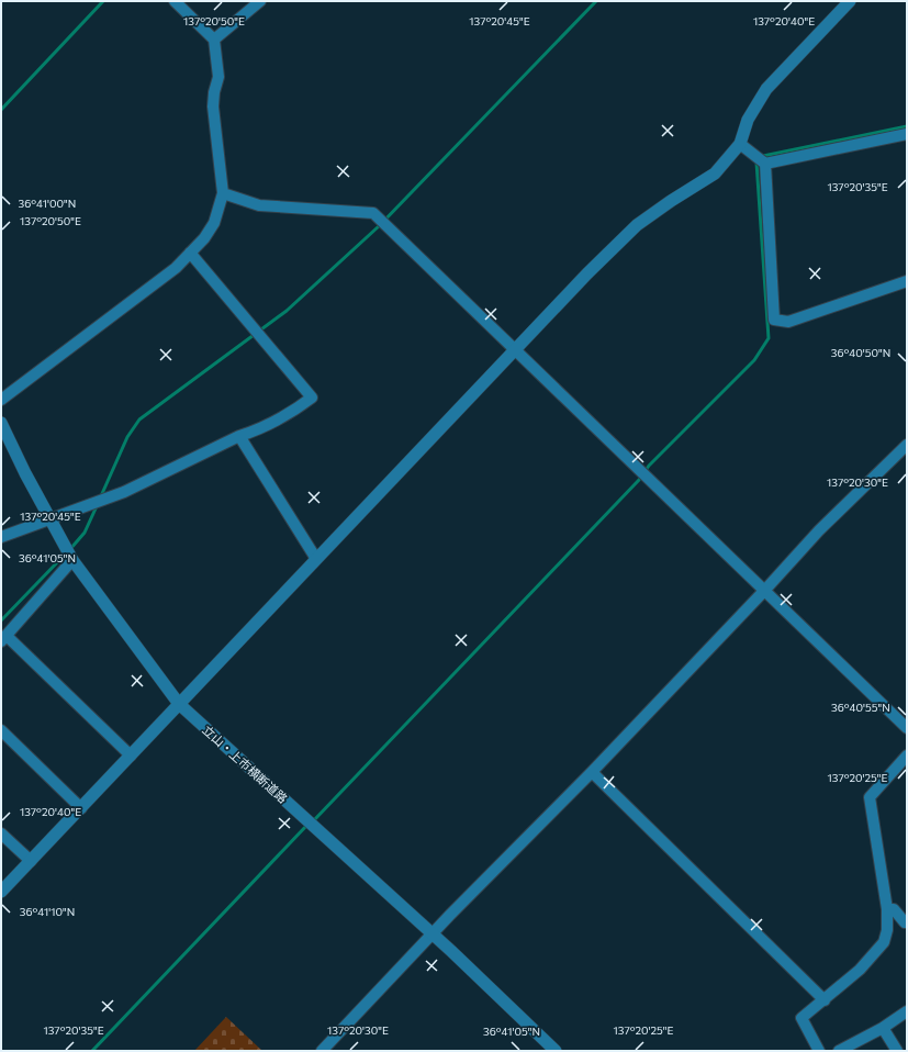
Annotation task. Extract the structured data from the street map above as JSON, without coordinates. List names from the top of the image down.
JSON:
{
  "streets": {
    "street": ["立山・上市横断道路"]
  },
  "coordinates": [
    "137°20'50\"E",
    "137°20'45\"E",
    "137°20'40\"E",
    "137°20'35\"E",
    "36°41'00\"N",
    "36°40'50\"N",
    "137°20'30\"E",
    "36°41'05\"N",
    "36°40'55\"N",
    "137°20'25\"E",
    "36°41'10\"N"
  ]
}
